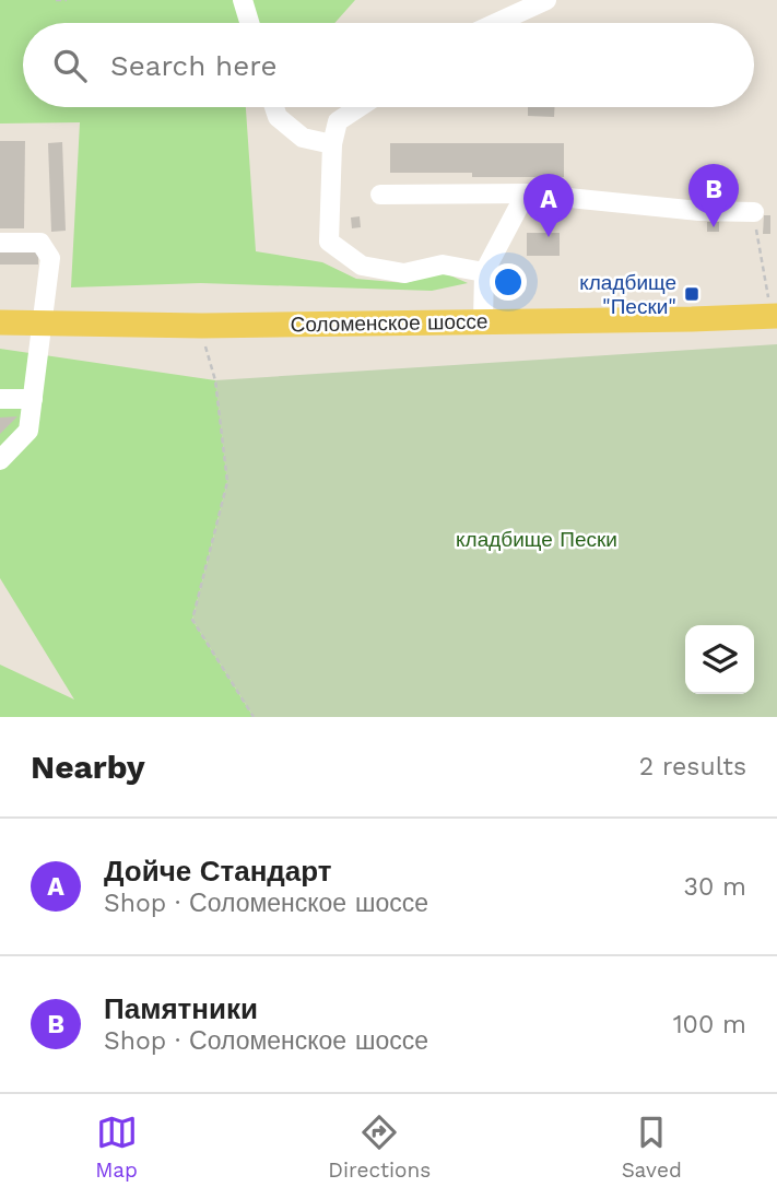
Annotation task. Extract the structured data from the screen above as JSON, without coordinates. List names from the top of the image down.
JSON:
{
  "streets": {
    "main road": ["Соломенское шоссе"]
  },
  "parks": ["кладбище Пески"],
  "places": {
    "transit": ["кладбище \"Пески\""]
  },
  "page": {
    "search": "Search here",
    "pins": ["B", "A"],
    "heading": ["Nearby", "2 results"],
    "list": [
      {
        "mark": "A",
        "name": "Дойче Стандарт",
        "note": "Shop · Соломенское шоссе",
        "value": "30 m"
      },
      {
        "mark": "B",
        "name": "Памятники",
        "note": "Shop · Соломенское шоссе",
        "value": "100 m"
      }
    ],
    "nav": ["Map", "Directions", "Saved"]
  }
}
